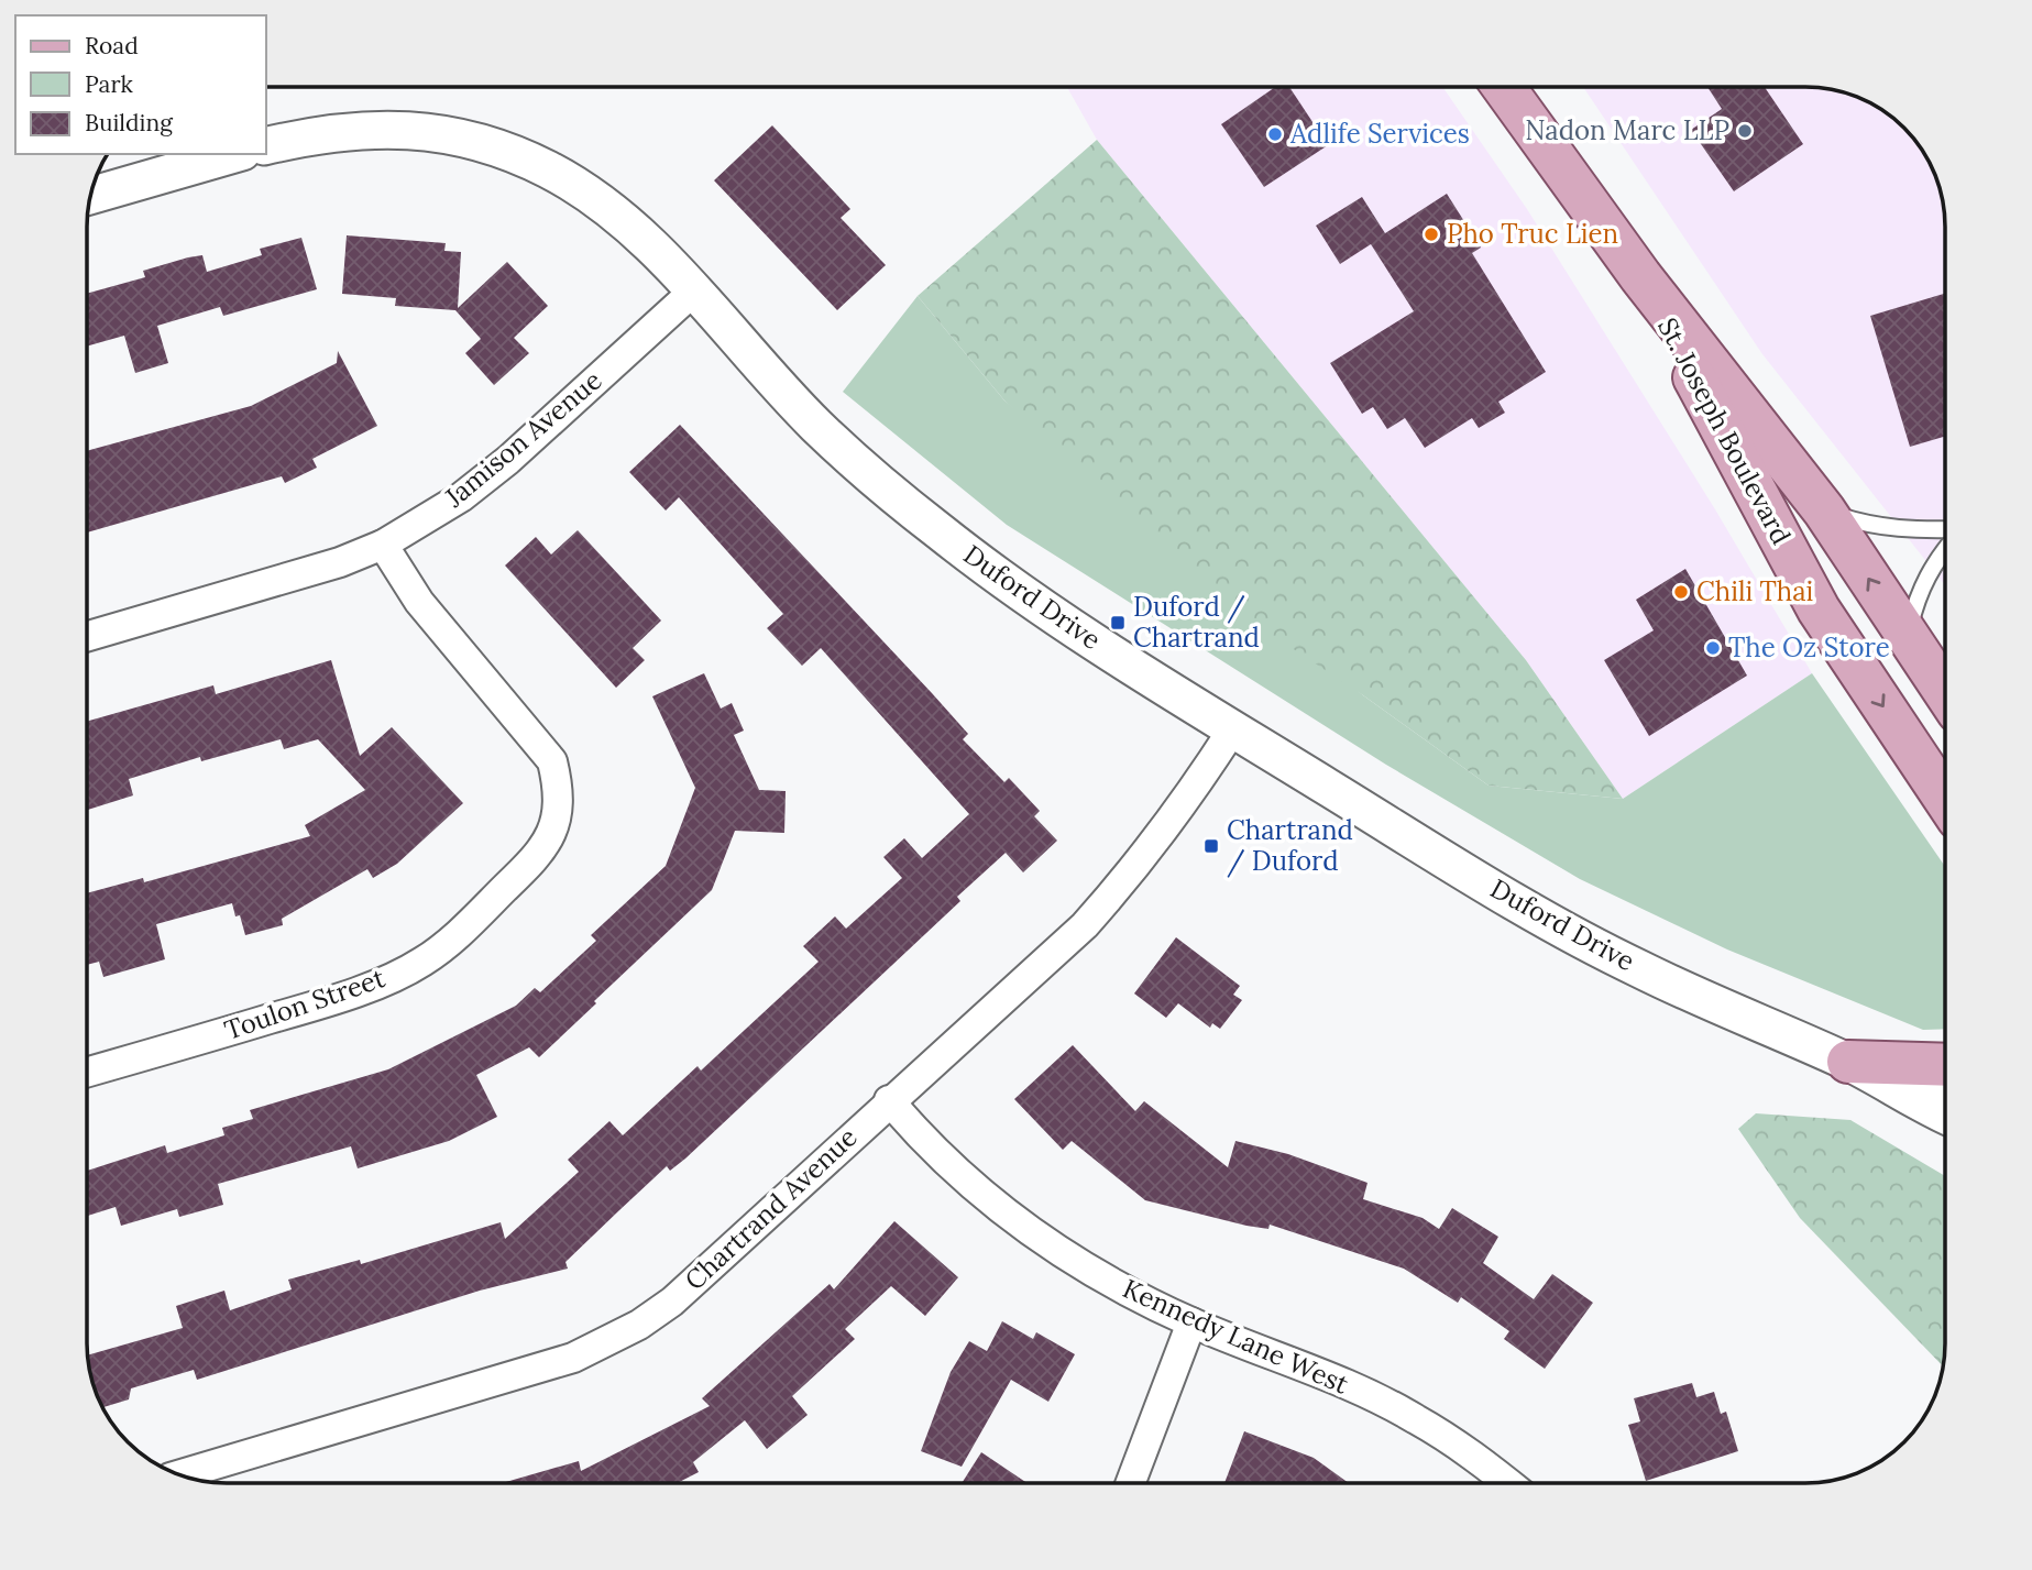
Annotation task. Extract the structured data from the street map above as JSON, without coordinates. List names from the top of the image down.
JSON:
{
  "streets": {
    "main road": ["St. Joseph Boulevard"],
    "street": [
      "Jamison Avenue",
      "Duford Drive",
      "Toulon Street",
      "Chartrand Avenue",
      "Kennedy Lane West"
    ]
  },
  "crossings": [
    ["Jamison Avenue", "Duford Drive"],
    ["Jamison Avenue", "Toulon Street"],
    ["Duford Drive", "Chartrand Avenue"],
    ["Chartrand Avenue", "Kennedy Lane West"]
  ],
  "places": {
    "other": [
      "Nadon Marc LLP",
      "Adlife Services",
      "Pho Truc Lien",
      "Chili Thai",
      "The Oz Store"
    ],
    "transit": ["Duford / Chartrand", "Chartrand / Duford"]
  },
  "legend": ["Road", "Park", "Building"]
}
